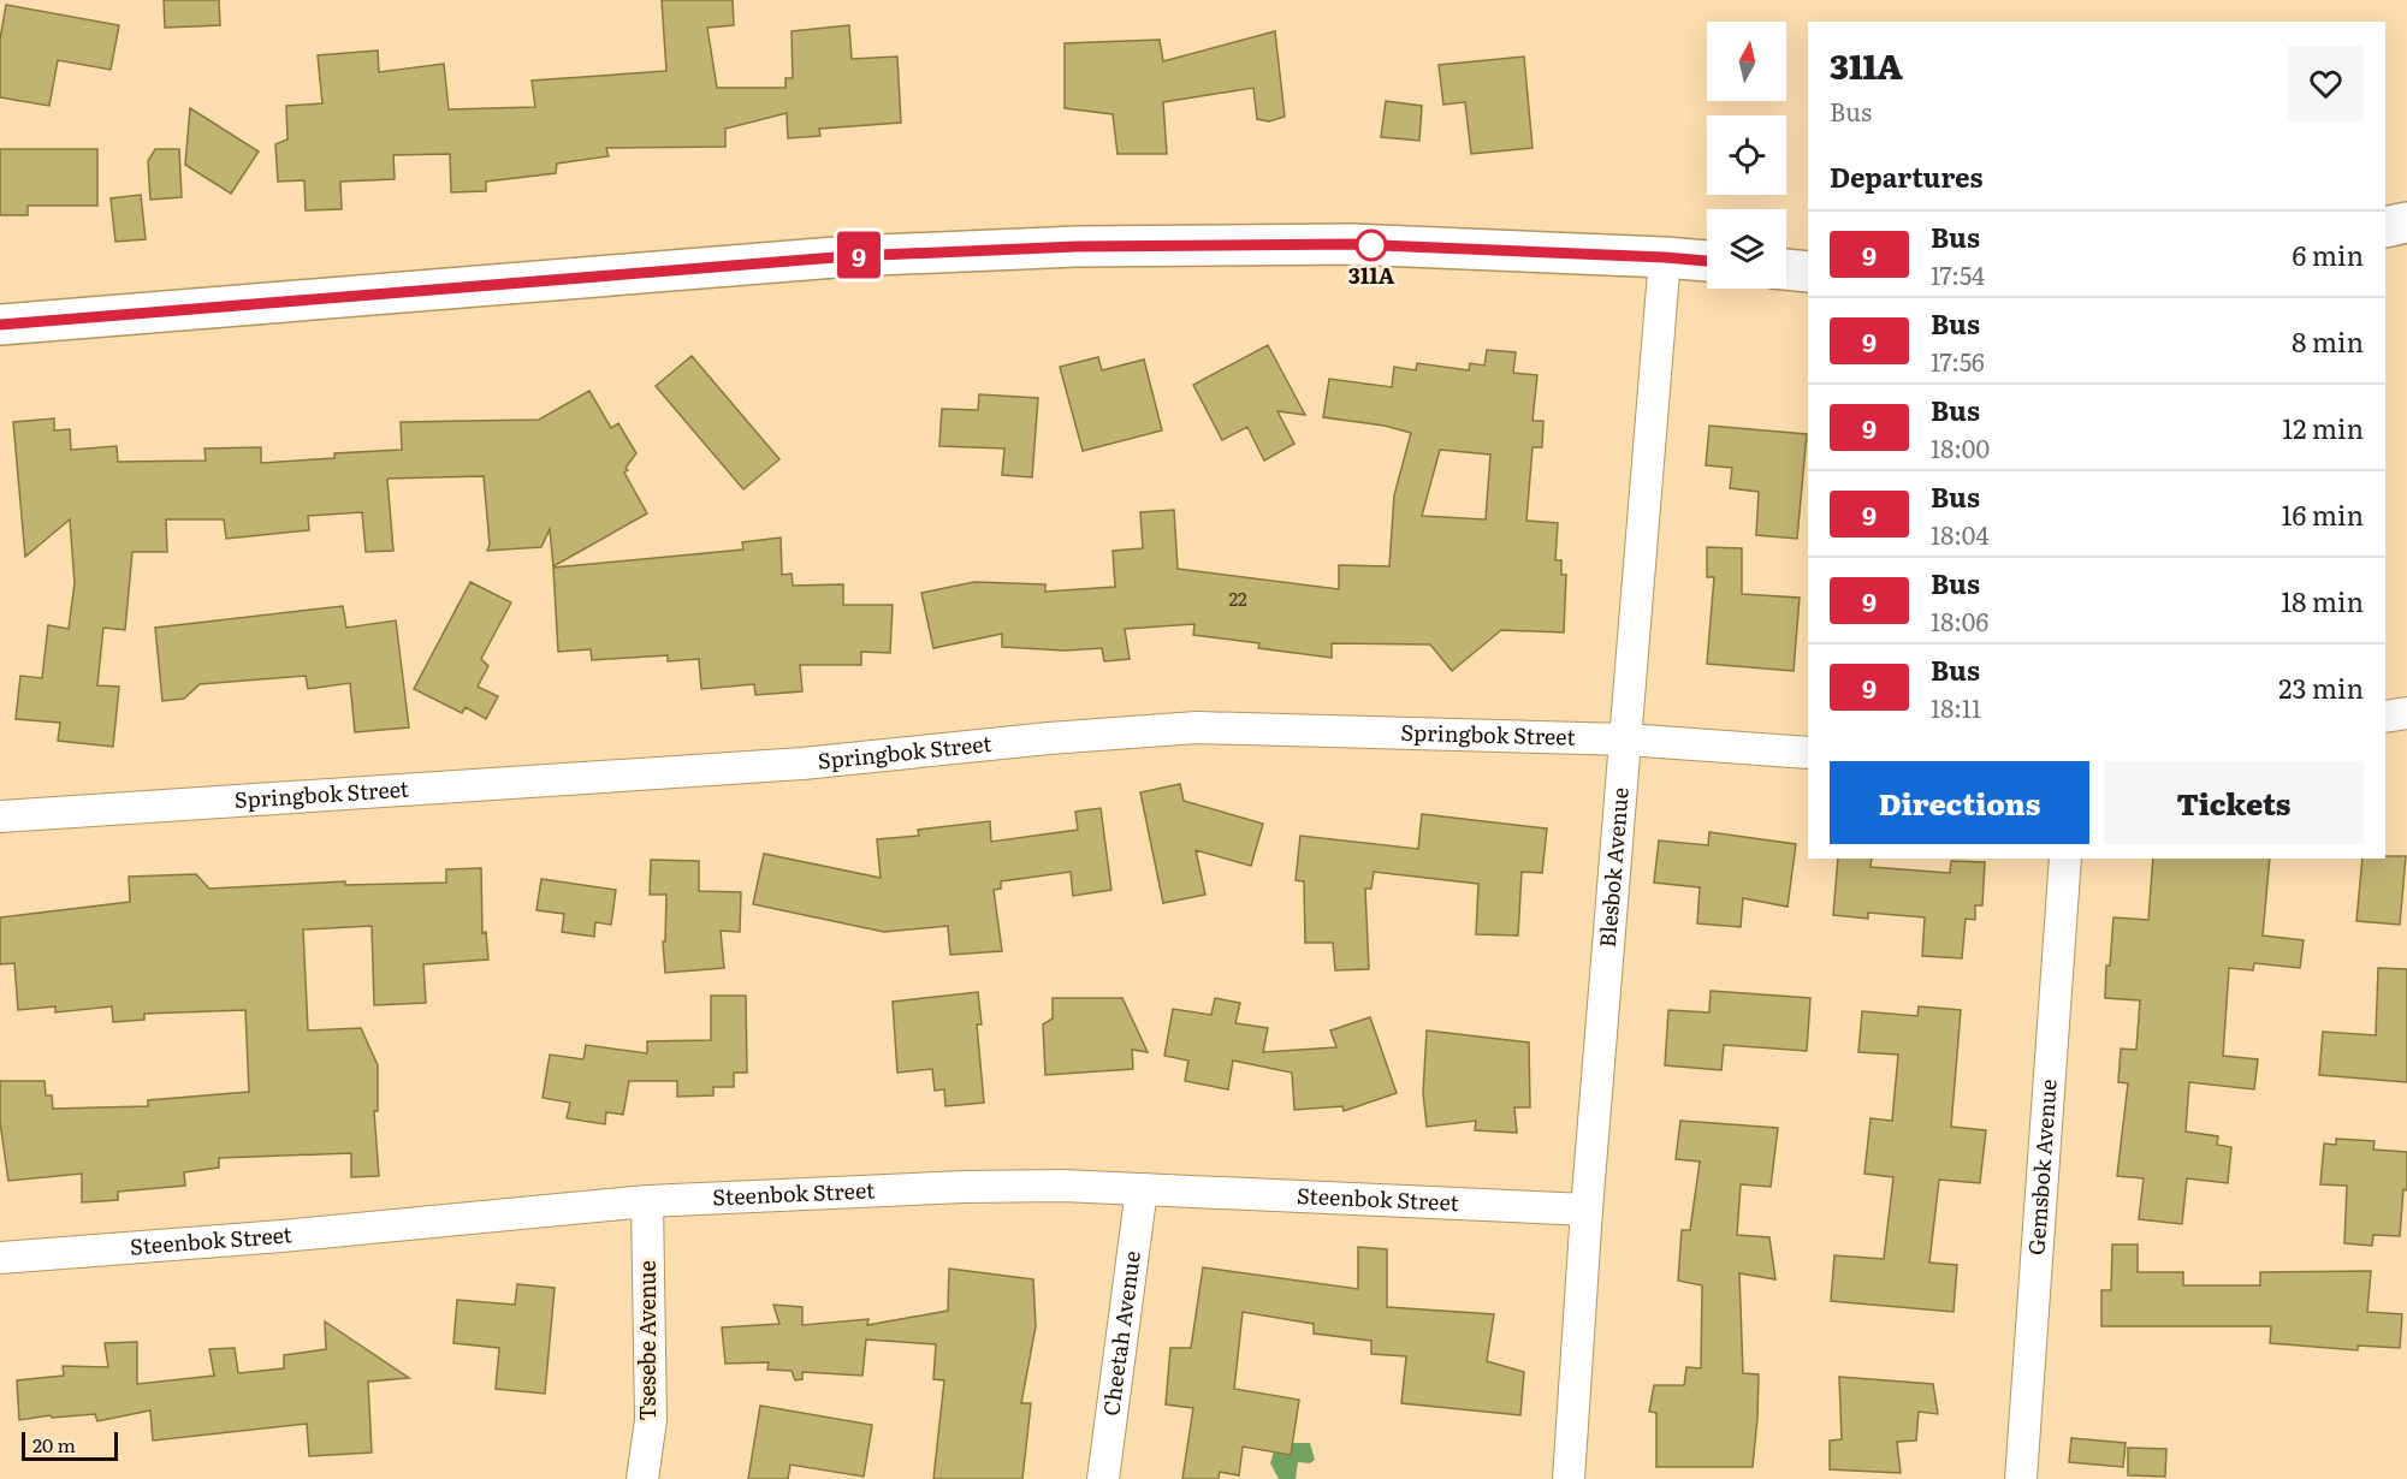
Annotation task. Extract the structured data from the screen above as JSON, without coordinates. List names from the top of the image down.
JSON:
{
  "streets": {
    "street": [
      "Springbok Street",
      "Blesbok Avenue",
      "Gemsbok Avenue",
      "Steenbok Street",
      "Cheetah Avenue",
      "Tsesebe Avenue"
    ]
  },
  "crossings": [
    ["Springbok Street", "Blesbok Avenue"],
    ["Blesbok Avenue", "Steenbok Street"],
    ["Steenbok Street", "Cheetah Avenue"],
    ["Steenbok Street", "Tsesebe Avenue"]
  ],
  "places": ["311A"],
  "lines": ["bus line 9"],
  "house_numbers": ["22"],
  "scale_bar": "20 m",
  "north": "top",
  "page": {
    "on_map": "9",
    "heading": [
      ["311A", "Bus"],
      "Departures"
    ],
    "list": [
      {
        "mark": "9",
        "name": "Bus",
        "note": "17:54",
        "value": "6 min"
      },
      {
        "mark": "9",
        "name": "Bus",
        "note": "17:56",
        "value": "8 min"
      },
      {
        "mark": "9",
        "name": "Bus",
        "note": "18:00",
        "value": "12 min"
      },
      {
        "mark": "9",
        "name": "Bus",
        "note": "18:04",
        "value": "16 min"
      },
      {
        "mark": "9",
        "name": "Bus",
        "note": "18:06",
        "value": "18 min"
      },
      {
        "mark": "9",
        "name": "Bus",
        "note": "18:11",
        "value": "23 min"
      }
    ],
    "buttons": ["Directions", "Tickets"],
    "scale": "20 m"
  }
}
